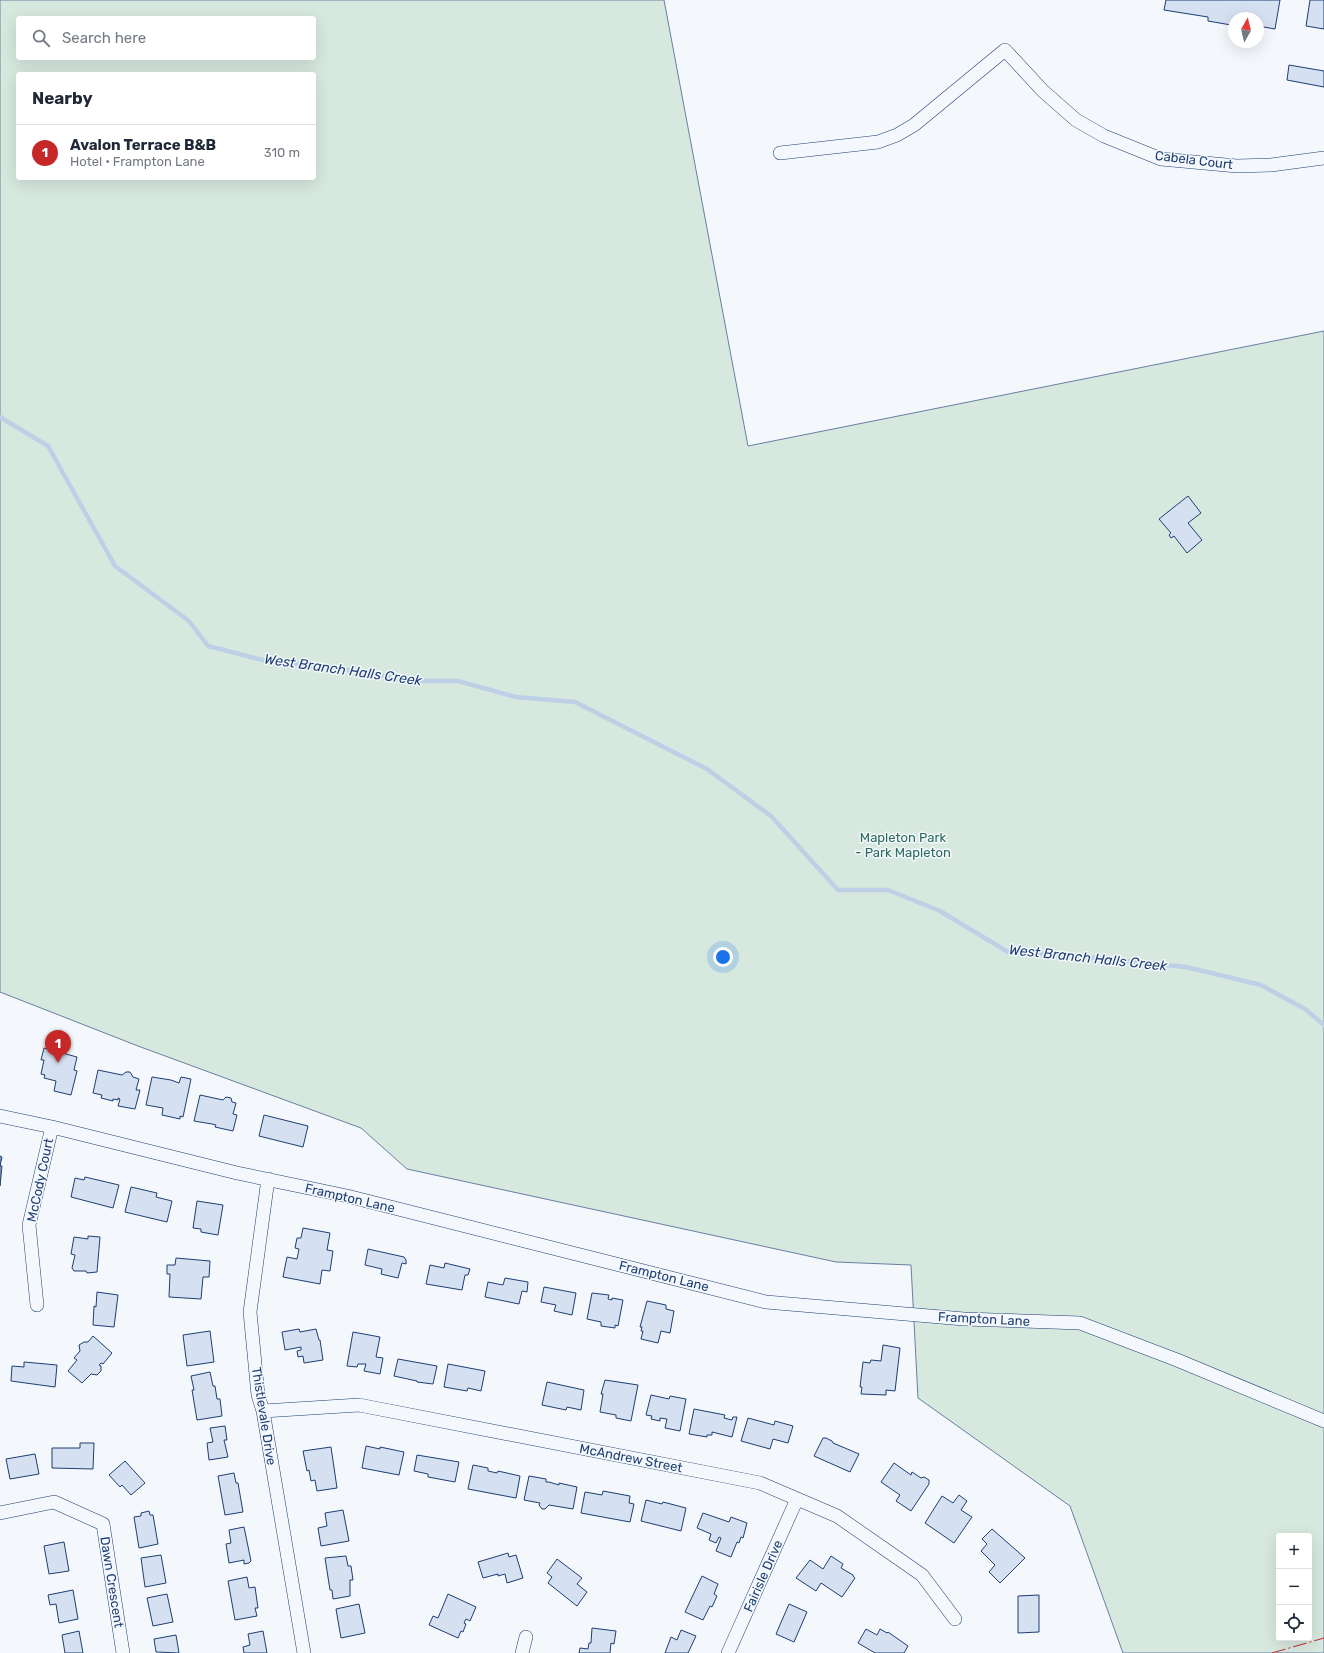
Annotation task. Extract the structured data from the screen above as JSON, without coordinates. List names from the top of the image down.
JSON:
{
  "streets": {
    "street": [
      "Cabela Court",
      "McCody Court",
      "Frampton Lane",
      "Thistlevale Drive",
      "McAndrew Street",
      "Fairisle Drive",
      "Dawn Crescent"
    ]
  },
  "crossings": [
    ["McCody Court", "Frampton Lane"],
    ["Frampton Lane", "Thistlevale Drive"],
    ["Thistlevale Drive", "McAndrew Street"],
    ["McAndrew Street", "Fairisle Drive"]
  ],
  "water": ["West Branch Halls Creek"],
  "parks": ["Mapleton Park - Park Mapleton"],
  "north": "top",
  "page": {
    "search": "Search here",
    "heading": "Nearby",
    "list": [
      {
        "mark": "1",
        "name": "Avalon Terrace B&B",
        "note": "Hotel · Frampton Lane",
        "value": "310 m"
      }
    ],
    "pins": "1",
    "map_buttons": ["+", "−"]
  }
}
